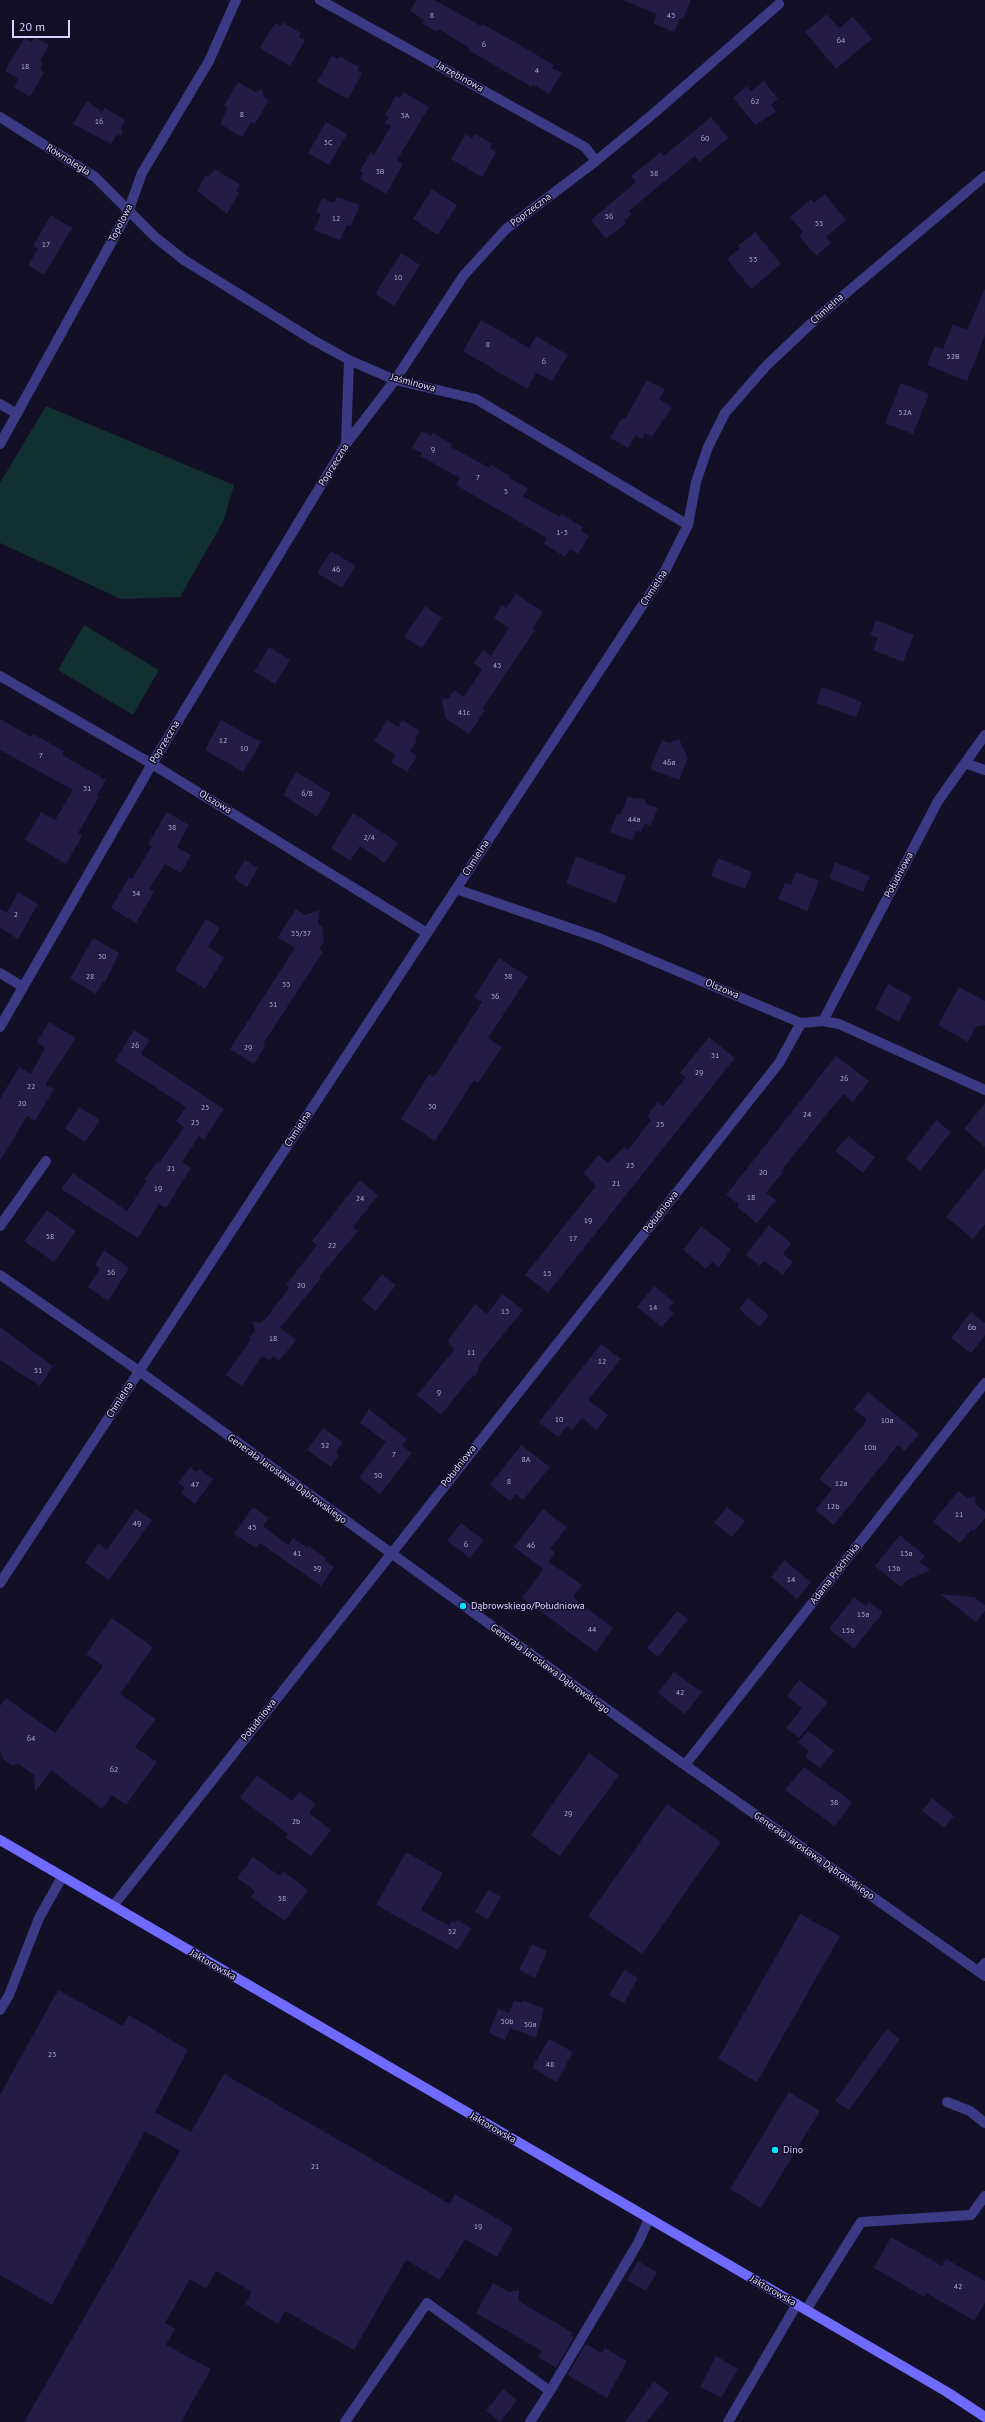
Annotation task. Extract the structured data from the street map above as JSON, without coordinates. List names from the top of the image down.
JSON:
{
  "streets": {
    "main road": ["Jaktorowska"],
    "street": [
      "Jarzębinowa",
      "Równoległa",
      "Poprzeczna",
      "Topolowa",
      "Chmielna",
      "Jaśminowa",
      "Olszowa",
      "Południowa",
      "Generała Jarosława Dąbrowskiego",
      "Adama Próchnika"
    ]
  },
  "crossings": [
    ["Jarzębinowa", "Poprzeczna"],
    ["Równoległa", "Topolowa"],
    ["Równoległa", "Jaśminowa"],
    ["Poprzeczna", "Jaśminowa"],
    ["Poprzeczna", "Olszowa"],
    ["Topolowa", "Jaśminowa"],
    ["Chmielna", "Jaśminowa"],
    ["Chmielna", "Olszowa"],
    ["Chmielna", "Generała Jarosława Dąbrowskiego"],
    ["Olszowa", "Południowa"],
    ["Południowa", "Generała Jarosława Dąbrowskiego"],
    ["Południowa", "Jaktorowska"],
    ["Generała Jarosława Dąbrowskiego", "Adama Próchnika"]
  ],
  "places": ["Dąbrowskiego/Południowa", "Dino"],
  "house_numbers": [
    "8",
    "43",
    "64",
    "6",
    "18",
    "4",
    "62",
    "8",
    "3A",
    "16",
    "60",
    "3C",
    "3B",
    "58",
    "56",
    "12",
    "55",
    "17",
    "53",
    "10",
    "8",
    "52B",
    "6",
    "52A",
    "9",
    "7",
    "5",
    "1-3",
    "46",
    "43",
    "41c",
    "12",
    "10",
    "7",
    "46a",
    "31",
    "6/8",
    "44a",
    "38",
    "2/4",
    "34",
    "2",
    "35/37",
    "30",
    "28",
    "38",
    "33",
    "36",
    "31",
    "26",
    "29",
    "31",
    "29",
    "26",
    "22",
    "20",
    "30",
    "25",
    "24",
    "23",
    "25",
    "23",
    "21",
    "20",
    "21",
    "19",
    "18",
    "24",
    "19",
    "58",
    "17",
    "22",
    "56",
    "15",
    "20",
    "14",
    "13",
    "6b",
    "18",
    "11",
    "12",
    "51",
    "9",
    "10",
    "10a",
    "52",
    "10b",
    "7",
    "8A",
    "50",
    "8",
    "12a",
    "47",
    "12b",
    "11",
    "49",
    "43",
    "6",
    "46",
    "41",
    "13a",
    "39",
    "13b",
    "14",
    "15a",
    "44",
    "15b",
    "42",
    "64",
    "62",
    "38",
    "29",
    "2b",
    "58",
    "52",
    "50b",
    "50a",
    "23",
    "48",
    "21",
    "19",
    "42"
  ],
  "scale_bar": "20 m"
}
